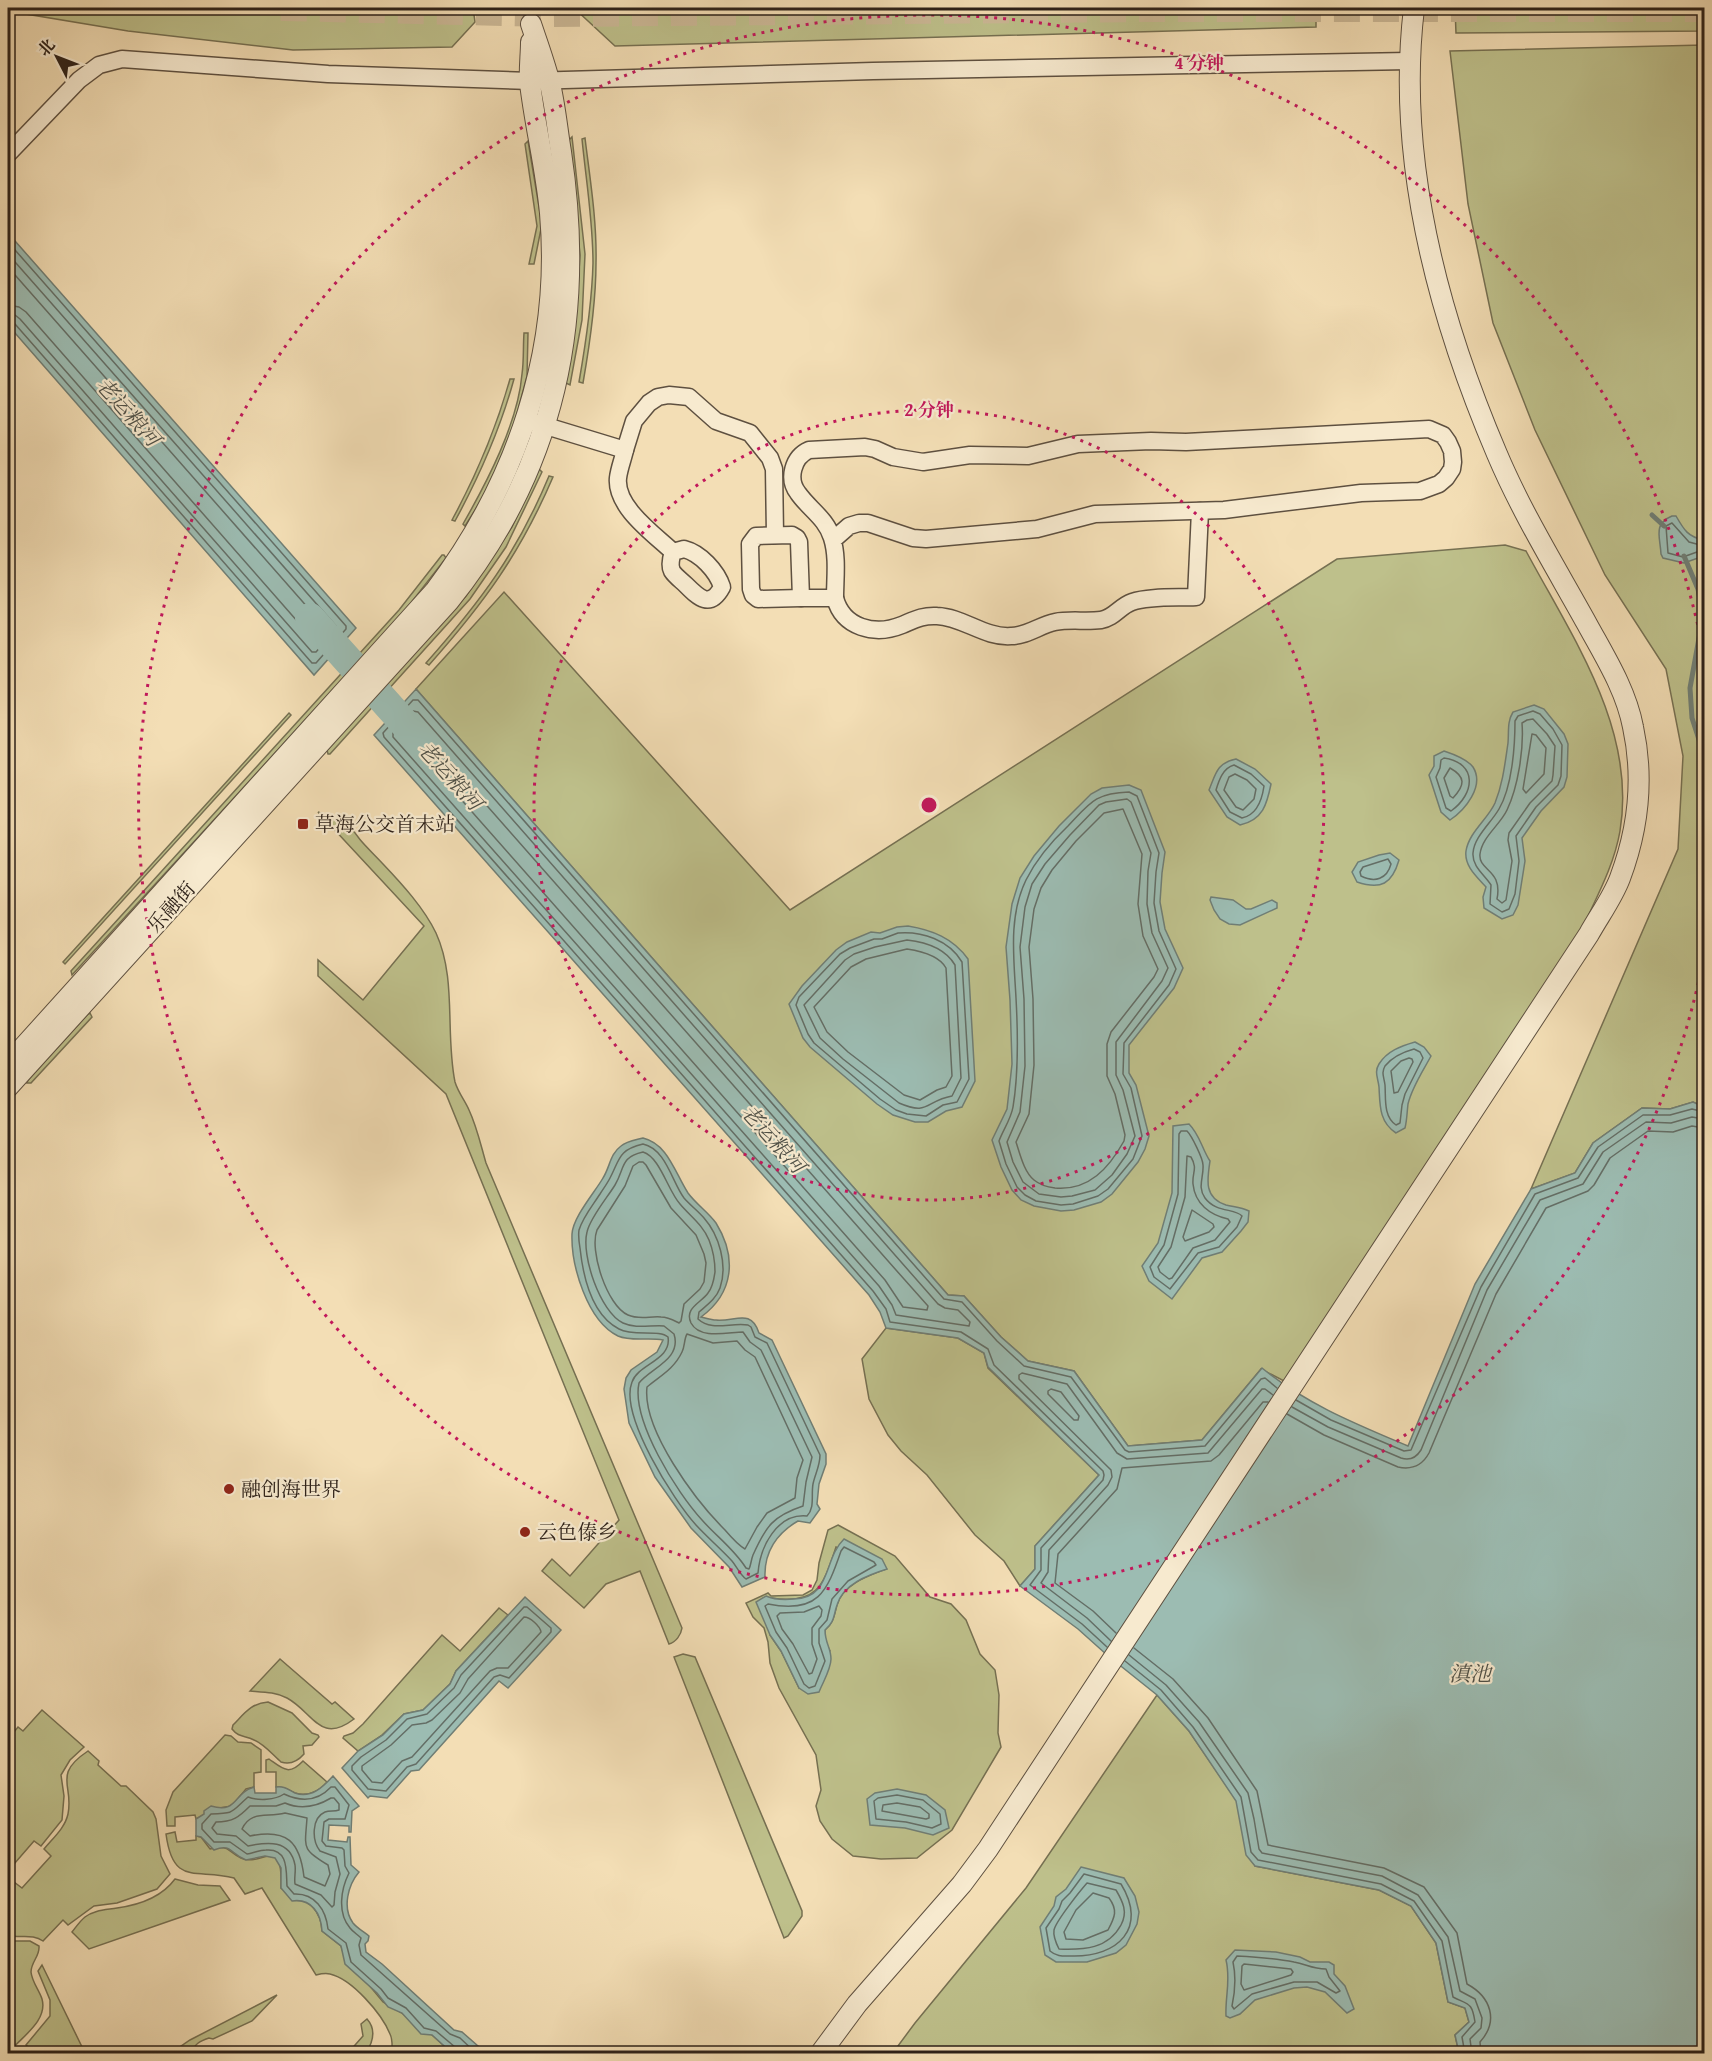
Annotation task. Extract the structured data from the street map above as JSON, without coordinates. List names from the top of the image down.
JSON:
{
  "streets": {
    "street": ["乐融街"]
  },
  "water": ["老运粮河", "滇池"],
  "places": {
    "transit": ["草海公交首末站"],
    "other": ["融创海世界", "云色傣乡"]
  },
  "north": "top left",
  "rings": ["4 分钟", "2 分钟"]
}
